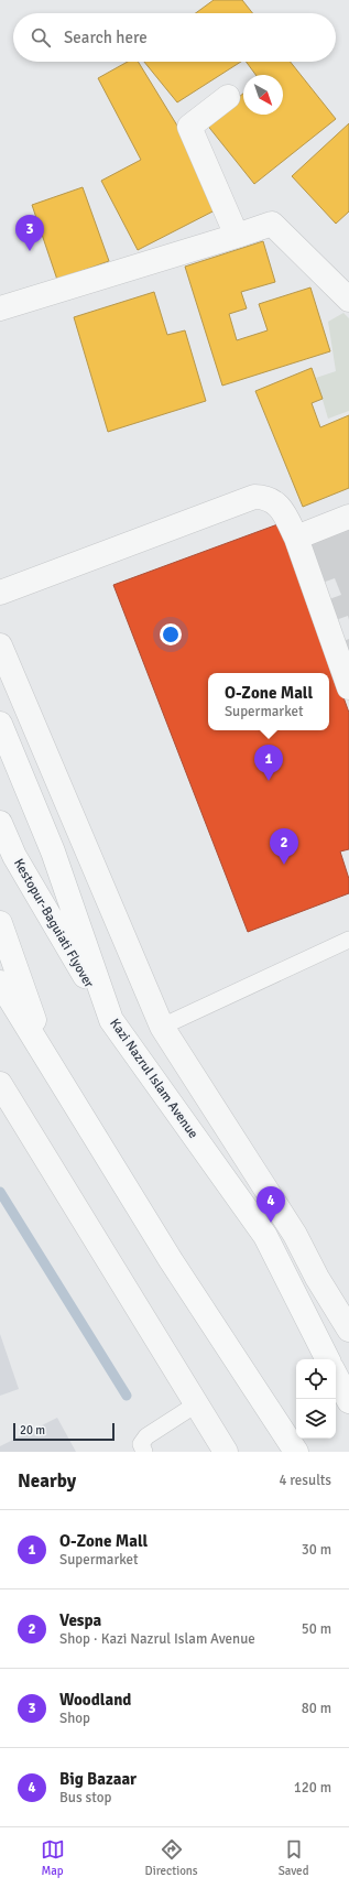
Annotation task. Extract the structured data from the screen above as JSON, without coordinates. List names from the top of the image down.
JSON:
{
  "streets": {
    "main road": ["Kestopur-Baguiati Flyover", "Kazi Nazrul Islam Avenue"]
  },
  "crossings": [
    ["Kestopur-Baguiati Flyover", "Kazi Nazrul Islam Avenue"]
  ],
  "scale_bar": "20 m",
  "north": "bottom right",
  "page": {
    "search": "Search here",
    "pins": [
      "3",
      "1",
      "2",
      "4"
    ],
    "popup": ["O-Zone Mall", "Supermarket"],
    "scale": "20 m",
    "heading": ["Nearby", "4 results"],
    "list": [
      {
        "mark": "1",
        "name": "O-Zone Mall",
        "note": "Supermarket",
        "value": "30 m"
      },
      {
        "mark": "2",
        "name": "Vespa",
        "note": "Shop · Kazi Nazrul Islam Avenue",
        "value": "50 m"
      },
      {
        "mark": "3",
        "name": "Woodland",
        "note": "Shop",
        "value": "80 m"
      },
      {
        "mark": "4",
        "name": "Big Bazaar",
        "note": "Bus stop",
        "value": "120 m"
      }
    ],
    "nav": ["Map", "Directions", "Saved"]
  }
}
